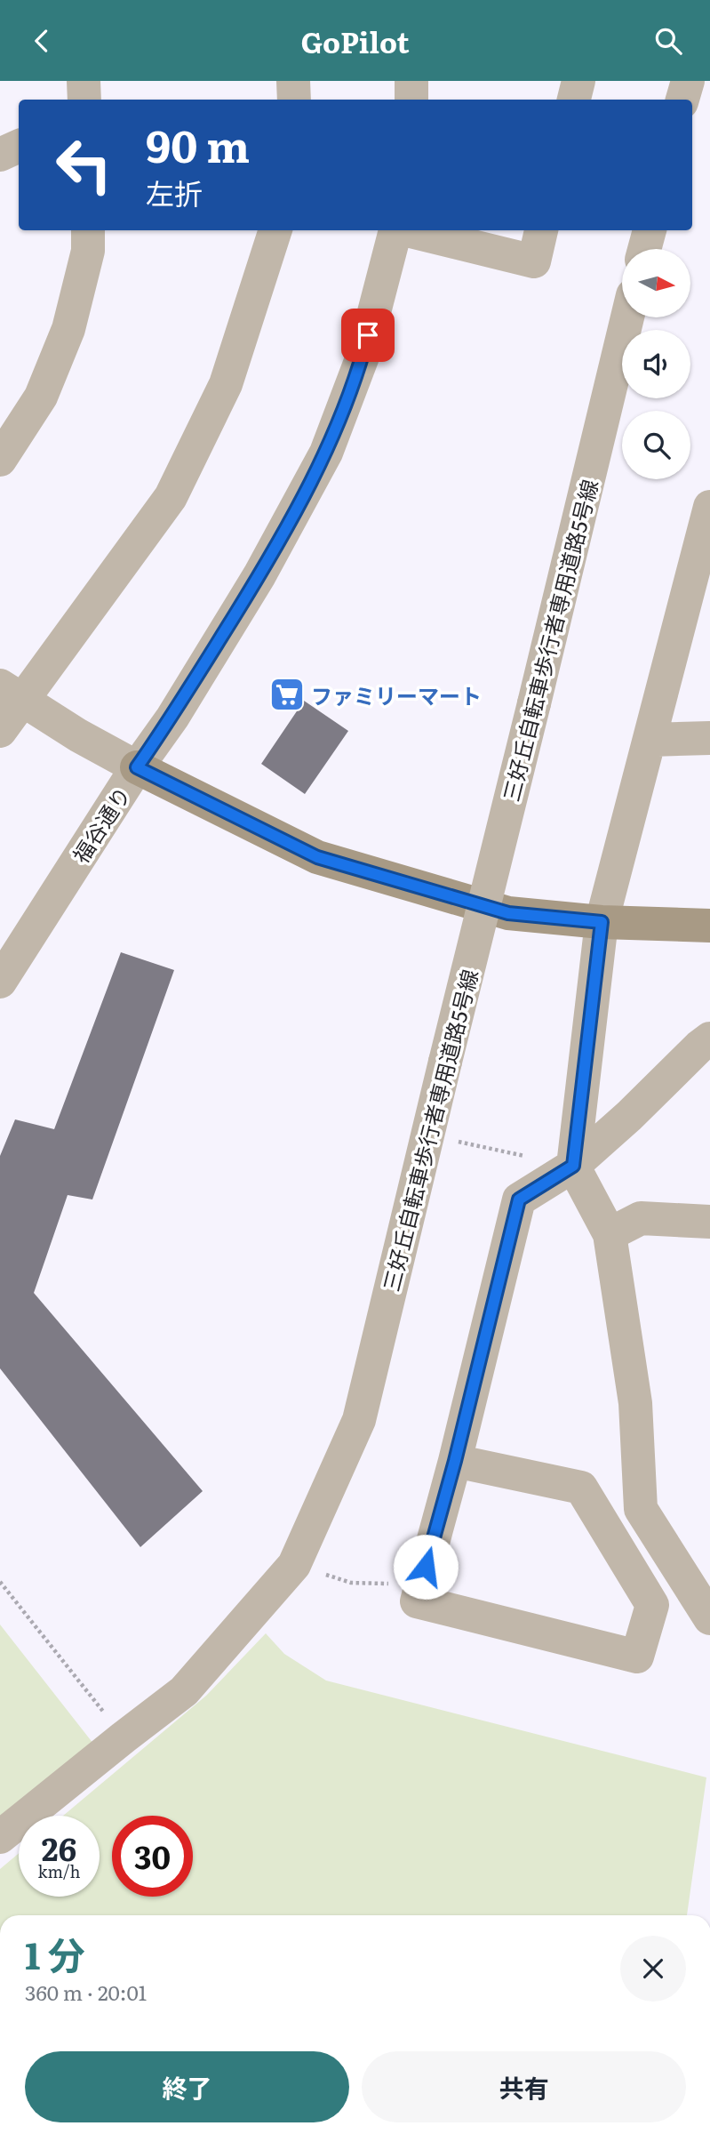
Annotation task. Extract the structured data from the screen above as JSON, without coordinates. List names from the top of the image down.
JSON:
{
  "streets": {
    "street": ["三好丘自転車歩行者専用道路5号線", "福谷通り"]
  },
  "places": {
    "supermarket": ["ファミリーマート"]
  },
  "north": "right",
  "page": {
    "header": "GoPilot",
    "turn": ["90 m", "左折"],
    "speed": "26 km/h",
    "limit": "30",
    "heading": ["1 分", "360 m · 20:01"],
    "buttons": ["終了", "共有"]
  }
}
